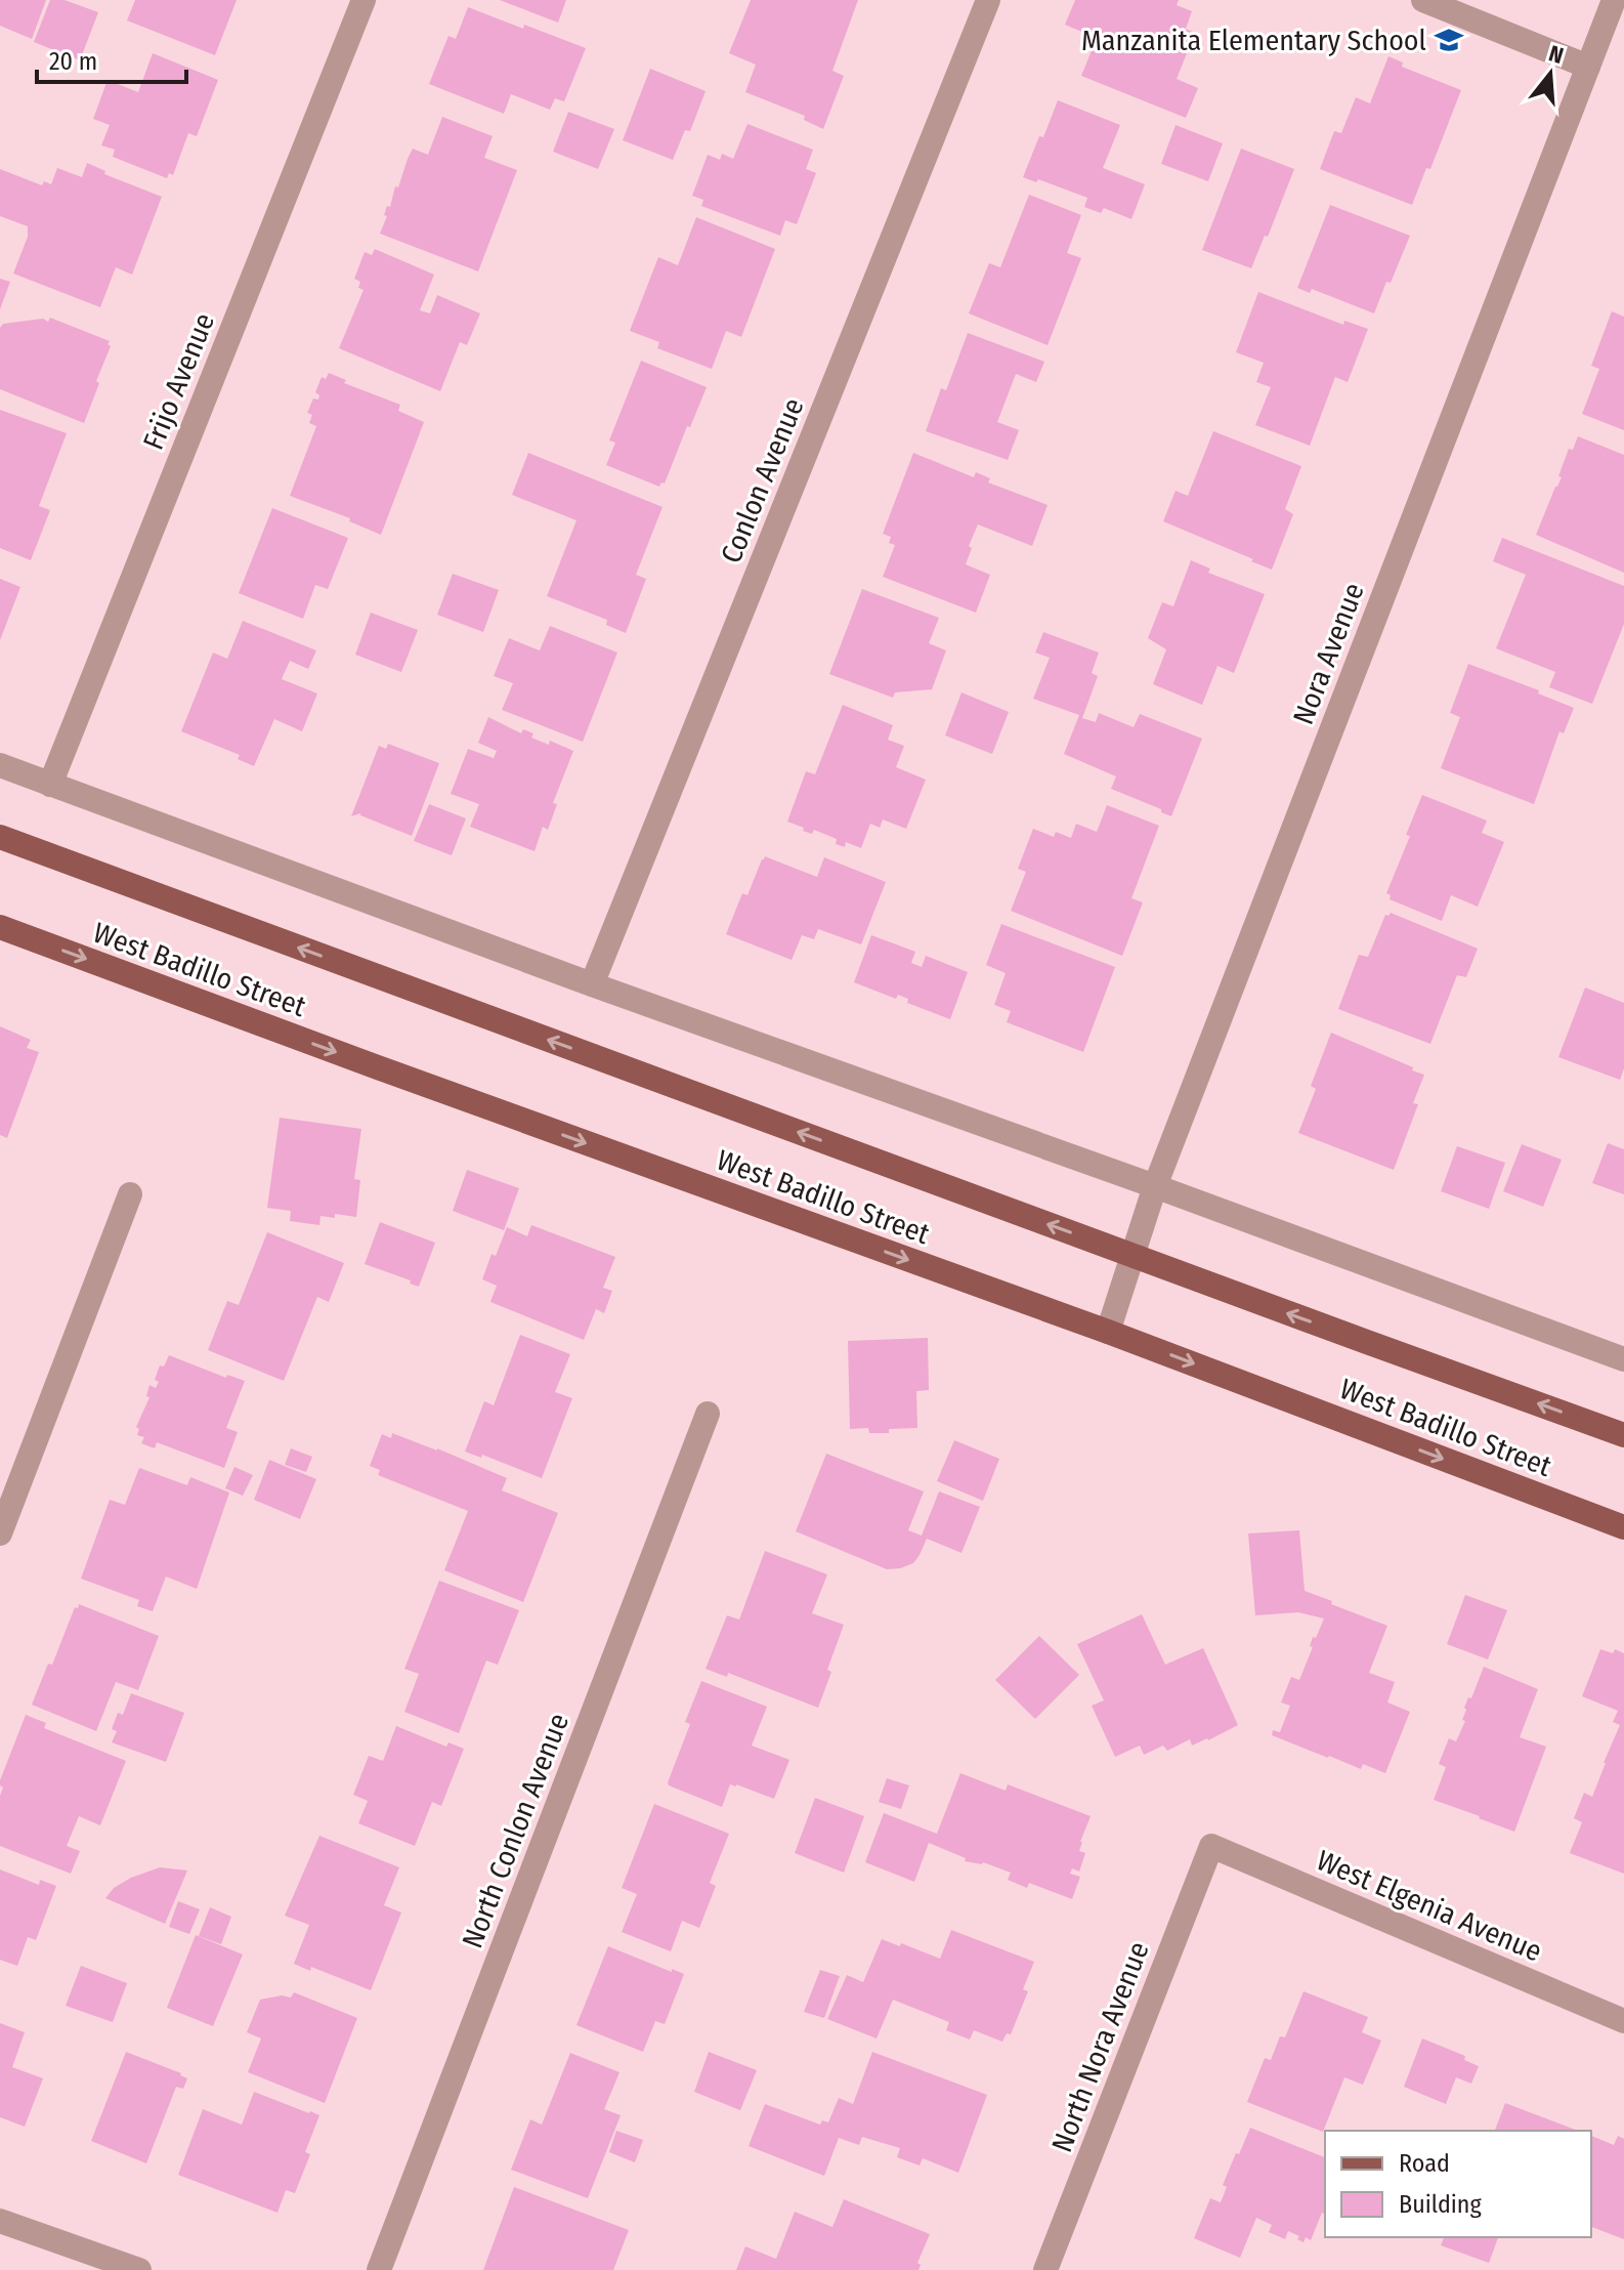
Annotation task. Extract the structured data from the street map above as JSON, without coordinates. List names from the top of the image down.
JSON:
{
  "streets": {
    "main road": ["West Badillo Street"],
    "street": [
      "Frijo Avenue",
      "Conlon Avenue",
      "Nora Avenue",
      "North Conlon Avenue",
      "West Elgenia Avenue",
      "North Nora Avenue"
    ]
  },
  "crossings": [
    ["Nora Avenue", "West Badillo Street"],
    ["West Elgenia Avenue", "North Nora Avenue"]
  ],
  "places": {
    "school or university": ["Manzanita Elementary School"]
  },
  "legend": ["Road", "Building"],
  "scale_bar": "20 m",
  "north": "top"
}
